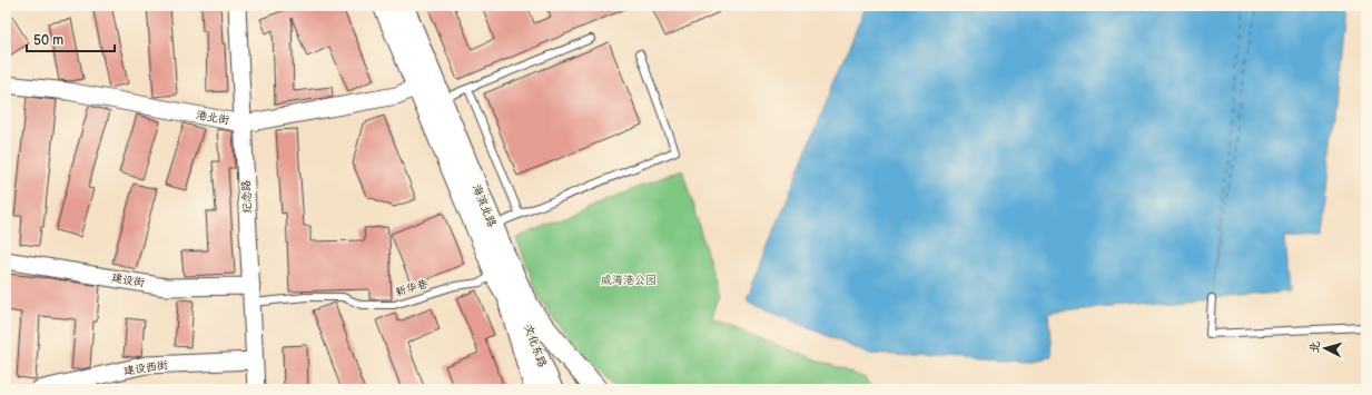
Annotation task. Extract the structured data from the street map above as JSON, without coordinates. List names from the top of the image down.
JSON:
{
  "streets": {
    "main road": ["海滨北路", "文化东路"],
    "street": [
      "港北街",
      "纪念路",
      "建设街",
      "建设西街"
    ],
    "lane": ["新华巷"]
  },
  "crossings": [
    ["港北街", "纪念路"],
    ["港北街", "海滨北路"],
    ["纪念路", "建设街"],
    ["纪念路", "新华巷"],
    ["纪念路", "建设西街"],
    ["海滨北路", "新华巷"],
    ["海滨北路", "文化东路"],
    ["建设街", "新华巷"]
  ],
  "parks": ["威海港公园"],
  "scale_bar": "50 m",
  "north": "left"
}
